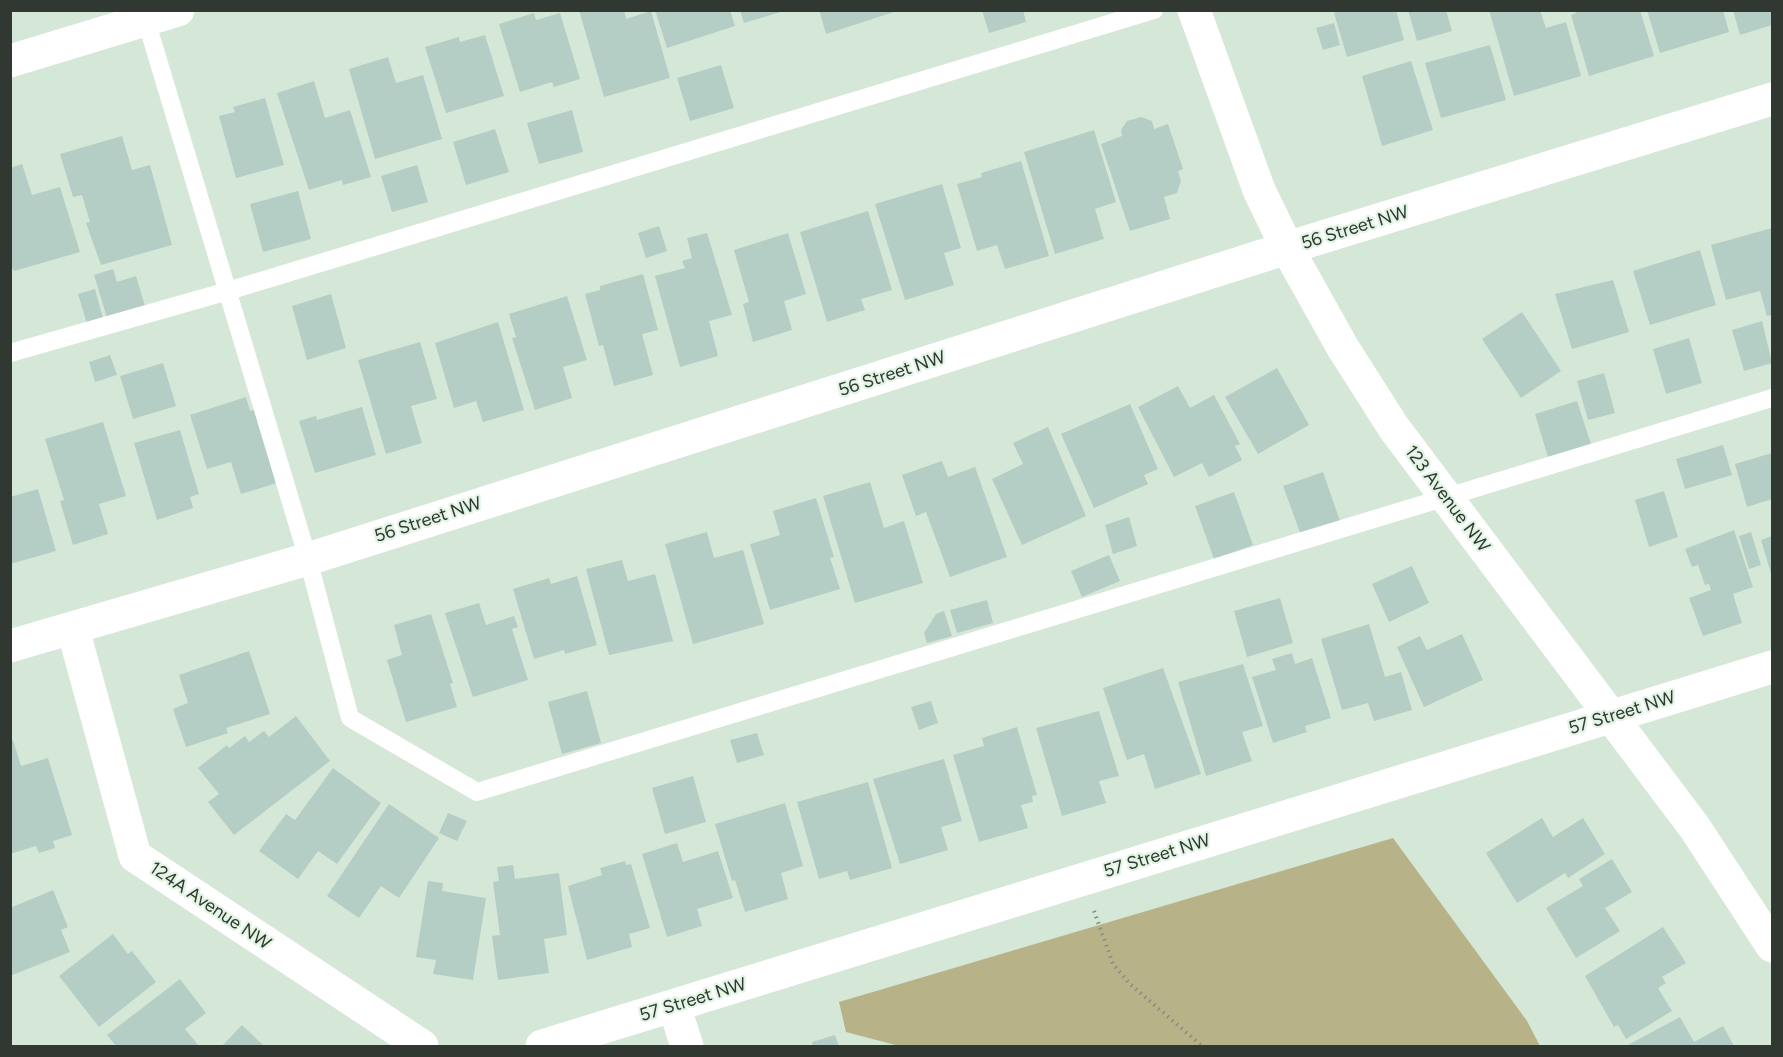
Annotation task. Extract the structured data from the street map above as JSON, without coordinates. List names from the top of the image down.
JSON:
{
  "streets": {
    "street": [
      "56 Street NW",
      "123 Avenue NW",
      "57 Street NW",
      "124A Avenue NW"
    ]
  },
  "crossings": [
    ["56 Street NW", "123 Avenue NW"],
    ["56 Street NW", "124A Avenue NW"],
    ["123 Avenue NW", "57 Street NW"]
  ]
}
